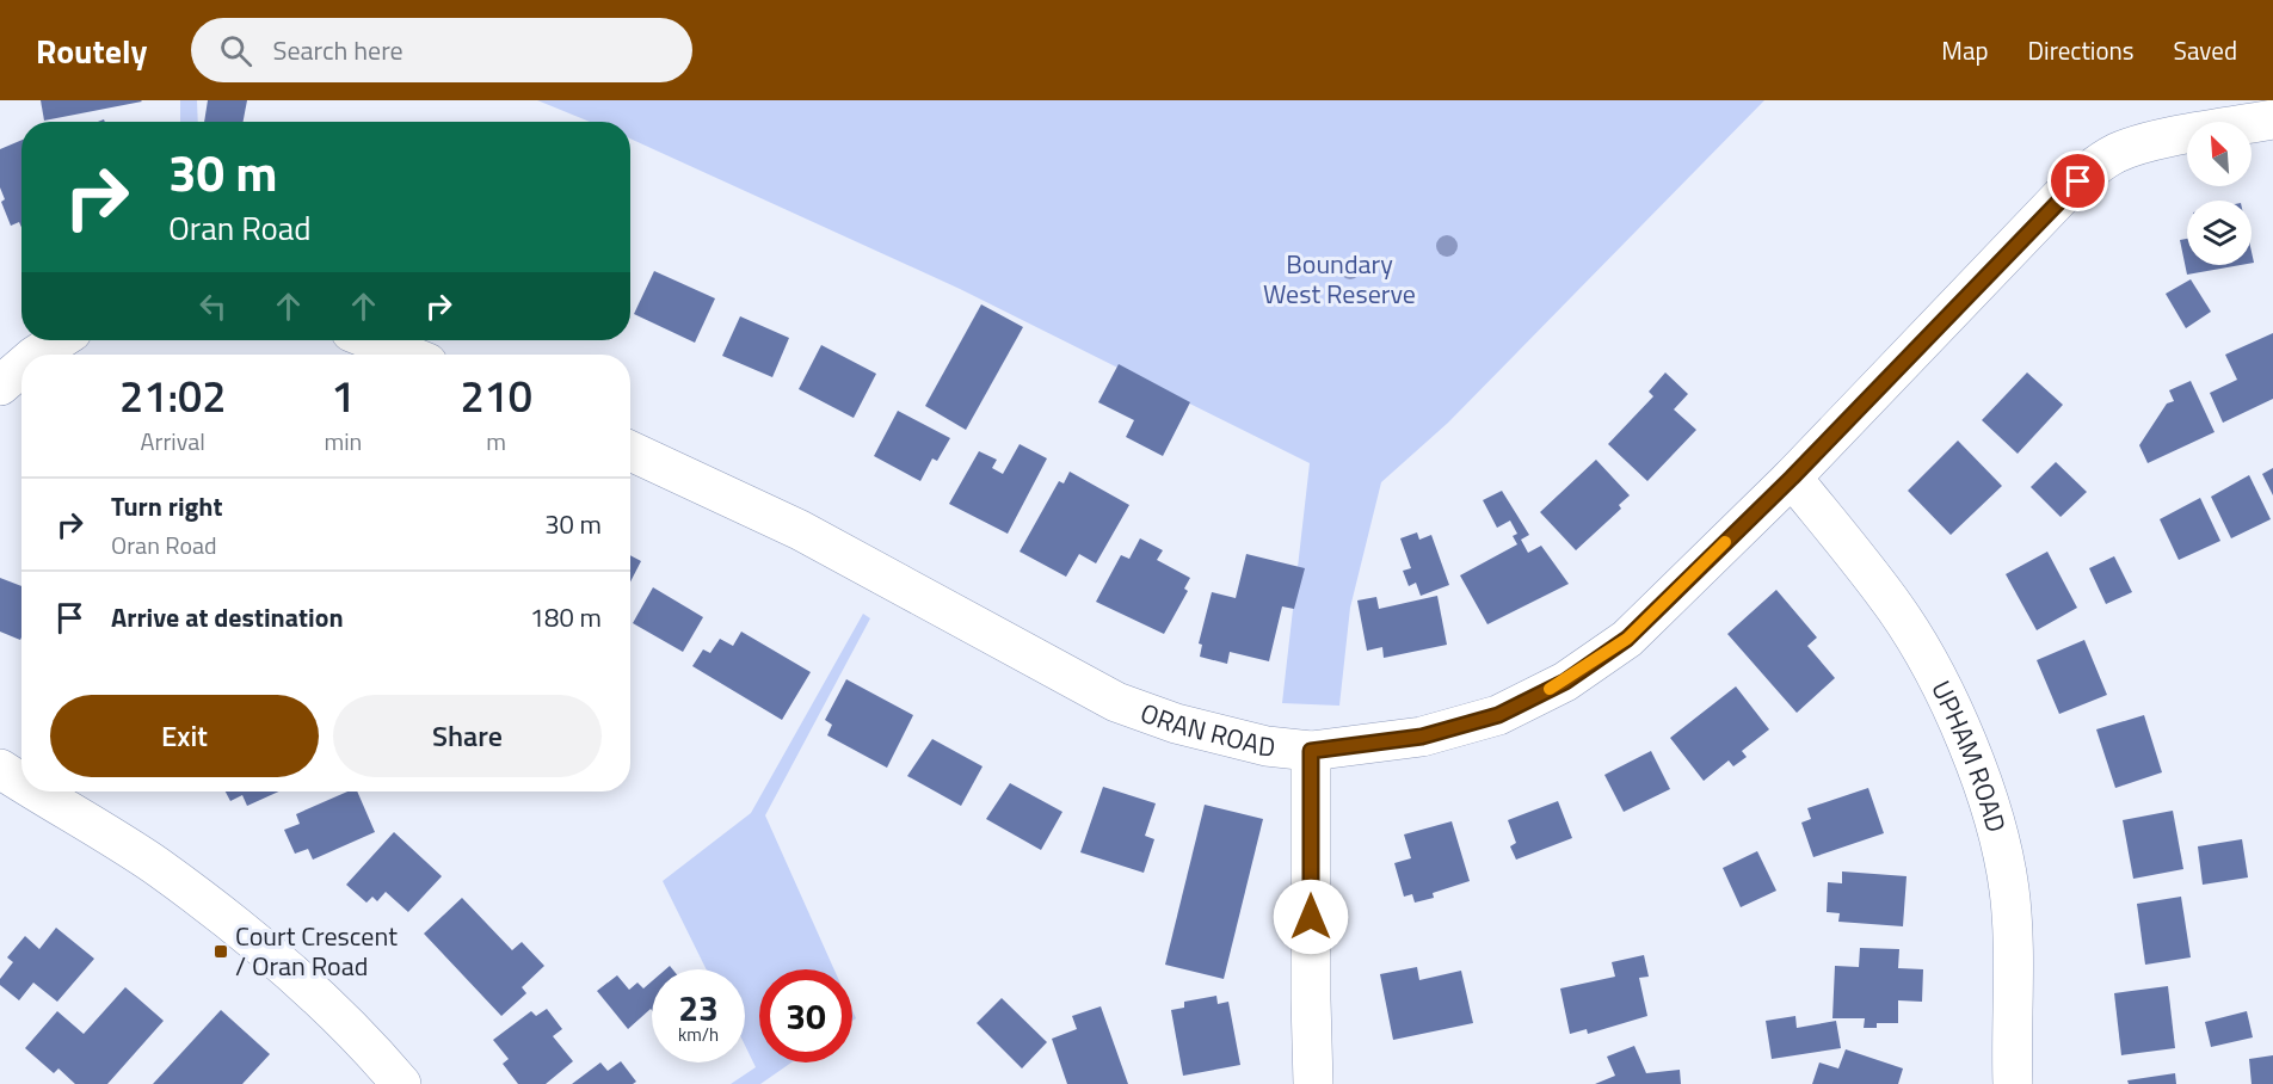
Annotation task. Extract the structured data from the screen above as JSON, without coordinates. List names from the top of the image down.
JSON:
{
  "streets": {
    "street": ["ORAN ROAD", "UPHAM ROAD"]
  },
  "crossings": [
    ["ORAN ROAD", "UPHAM ROAD"]
  ],
  "parks": ["Boundary West Reserve"],
  "places": {
    "transit": ["Court Crescent / Oran Road"]
  },
  "north": "top left",
  "page": {
    "header": "Routely",
    "search": "Search here",
    "nav": ["Map", "Directions", "Saved"],
    "turn": ["30 m", "Oran Road"],
    "eta": [
      "21:02",
      "Arrival",
      "1",
      "min",
      "210",
      "m"
    ],
    "list": [
      {
        "name": "Turn right",
        "note": "Oran Road",
        "value": "30 m"
      },
      {
        "name": "Arrive at destination",
        "value": "180 m"
      }
    ],
    "buttons": ["Exit", "Share"],
    "speed": "23 km/h",
    "limit": "30"
  }
}
